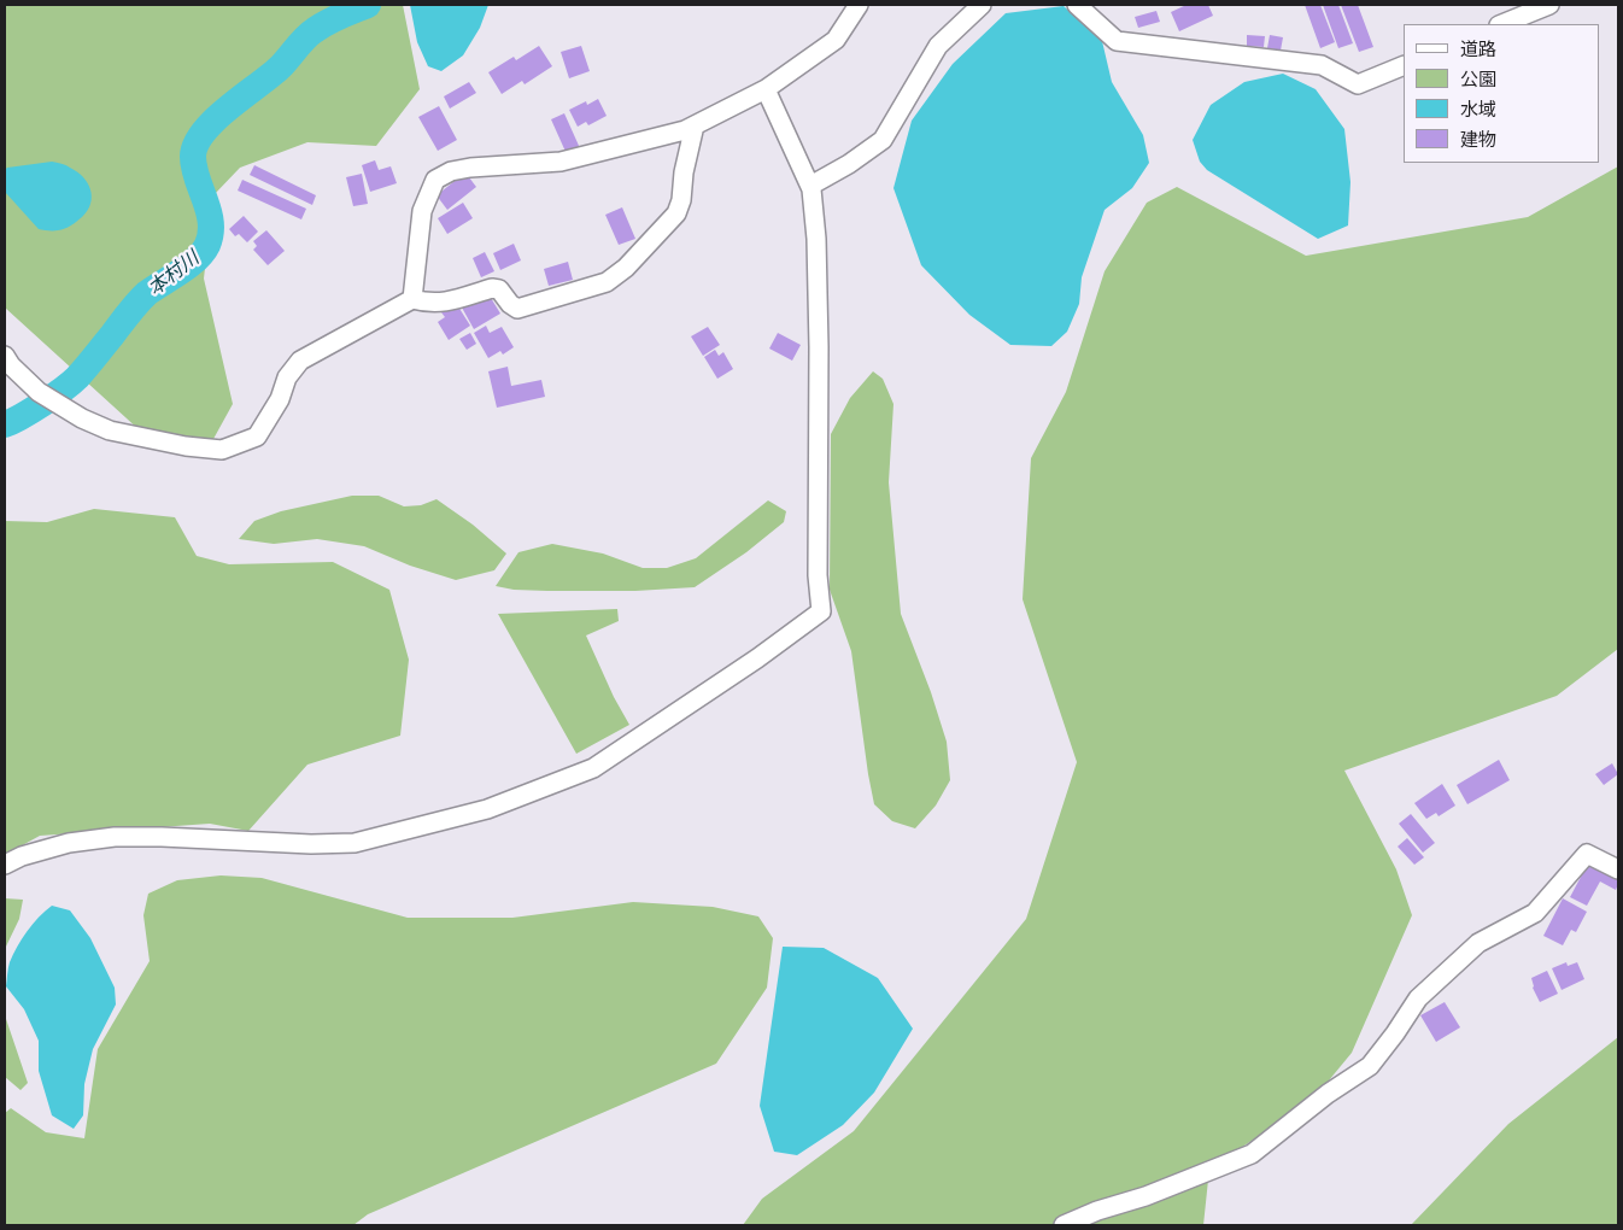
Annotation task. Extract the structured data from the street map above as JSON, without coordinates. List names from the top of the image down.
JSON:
{
  "water": ["本村川"],
  "legend": [
    "道路",
    "公園",
    "水域",
    "建物"
  ]
}
